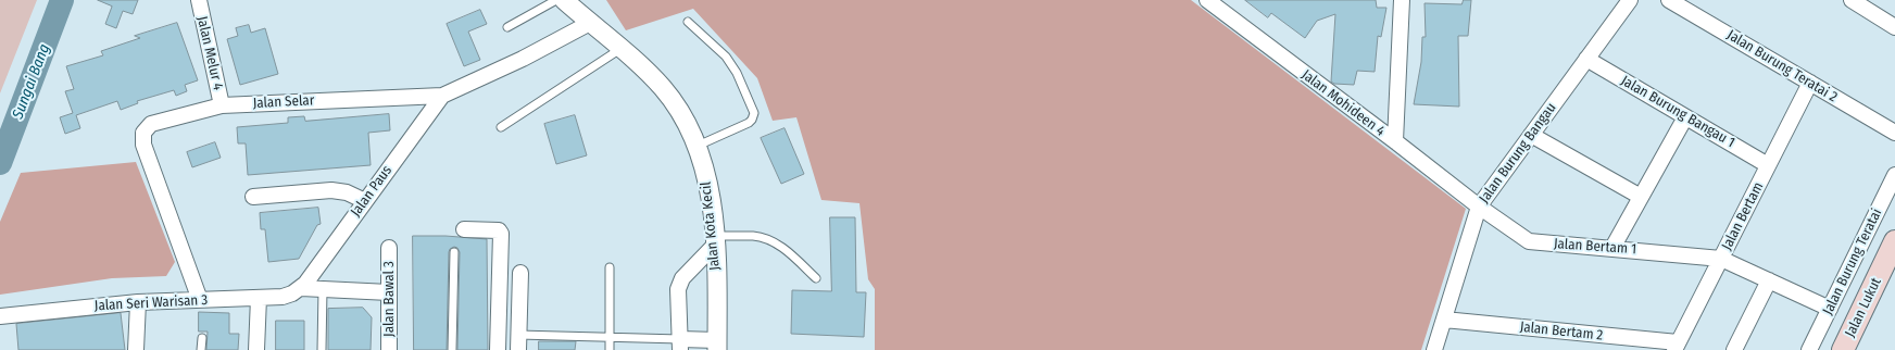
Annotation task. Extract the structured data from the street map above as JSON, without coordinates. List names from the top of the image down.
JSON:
{
  "streets": {
    "main road": ["Jalan Lukut"],
    "street": [
      "Jalan Melur 4",
      "Jalan Burung Teratai 2",
      "Jalan Selar",
      "Jalan Mohideen 4",
      "Jalan Burung Bangau 1",
      "Jalan Burung Bangau",
      "Jalan Paus",
      "Jalan Bertam",
      "Jalan Kota Kecil",
      "Jalan Bertam 1",
      "Jalan Burung Teratai",
      "Jalan Bawal 3",
      "Jalan Seri Warisan 3",
      "Jalan Bertam 2"
    ]
  },
  "crossings": [
    ["Jalan Melur 4", "Jalan Selar"],
    ["Jalan Burung Teratai 2", "Jalan Bertam"],
    ["Jalan Selar", "Jalan Paus"],
    ["Jalan Selar", "Jalan Kota Kecil"],
    ["Jalan Selar", "Jalan Seri Warisan 3"],
    ["Jalan Mohideen 4", "Jalan Burung Bangau"],
    ["Jalan Mohideen 4", "Jalan Bertam 1"],
    ["Jalan Burung Bangau 1", "Jalan Burung Bangau"],
    ["Jalan Burung Bangau 1", "Jalan Bertam"],
    ["Jalan Burung Bangau", "Jalan Bertam 1"],
    ["Jalan Burung Bangau", "Jalan Bertam 2"],
    ["Jalan Paus", "Jalan Seri Warisan 3"],
    ["Jalan Bertam", "Jalan Bertam 1"],
    ["Jalan Bertam", "Jalan Bertam 2"],
    ["Jalan Bertam 1", "Jalan Burung Teratai"]
  ],
  "water": ["Sungai Bang"]
}
